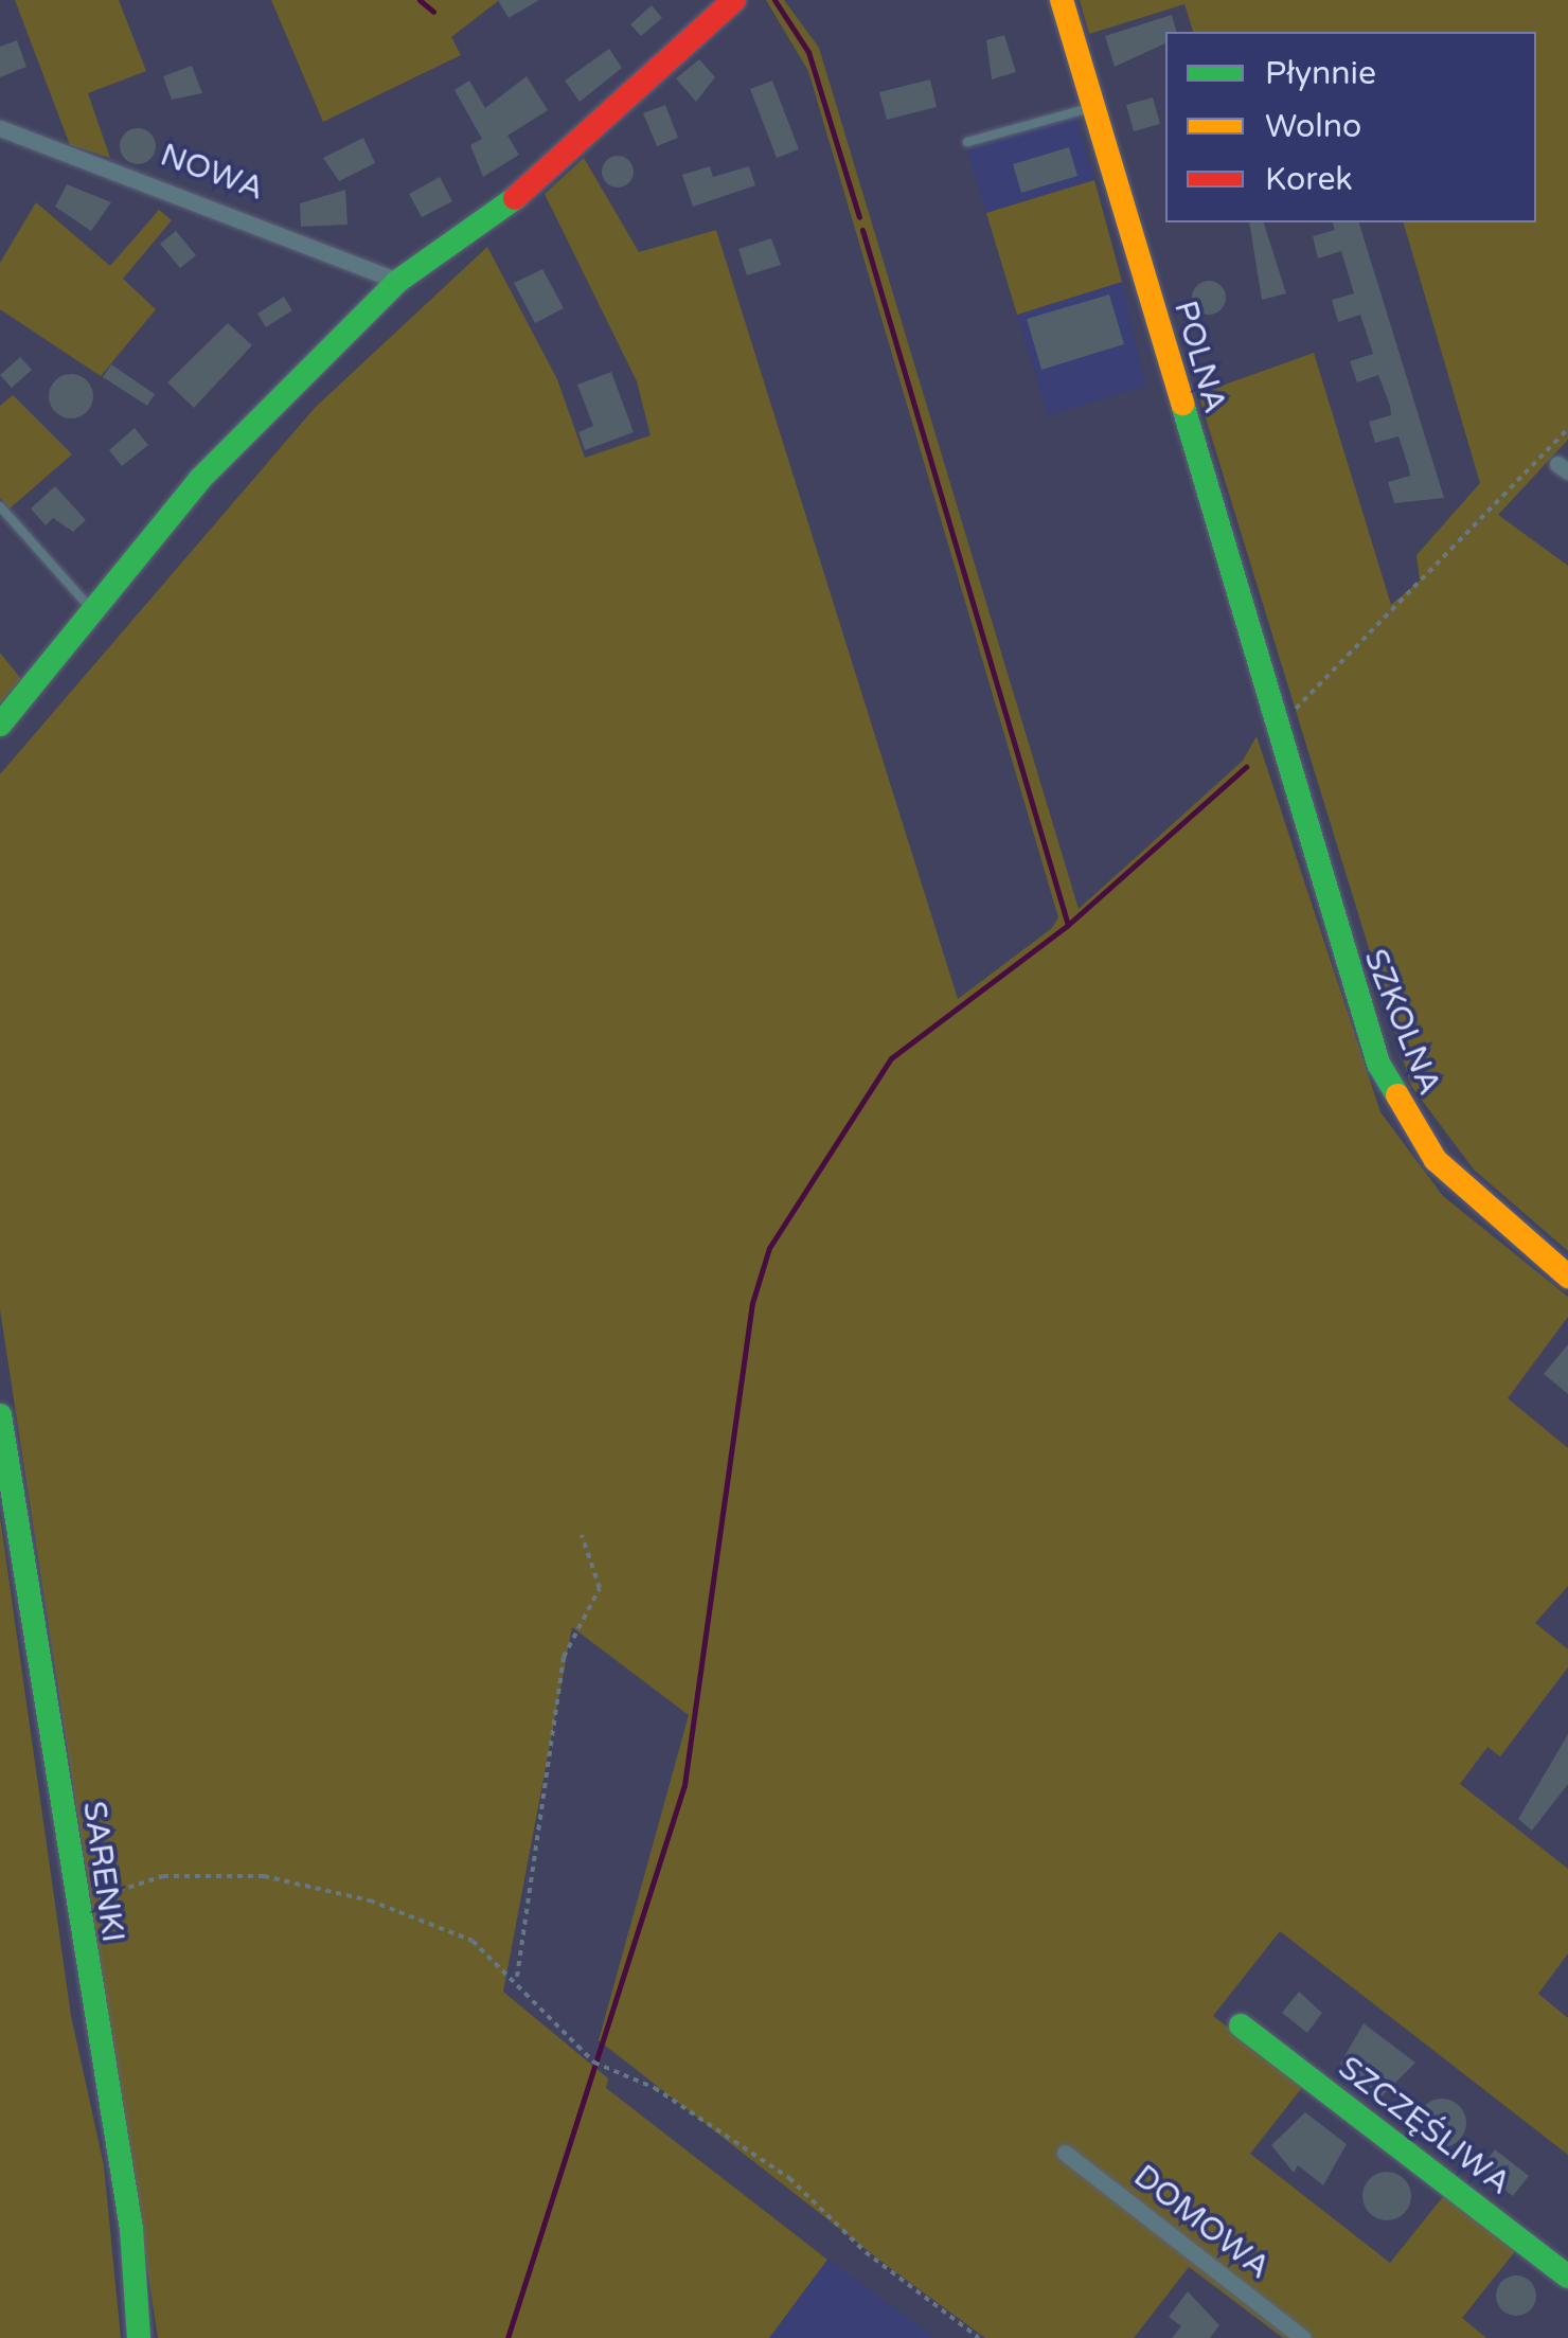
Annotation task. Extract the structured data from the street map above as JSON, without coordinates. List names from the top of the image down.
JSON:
{
  "streets": {
    "street": [
      "NOWA",
      "POLNA",
      "SZKOLNA",
      "SARENKI",
      "SZCZĘŚLIWA",
      "DOMOWA"
    ]
  },
  "crossings": [
    ["POLNA", "SZKOLNA"]
  ],
  "legend": ["Płynnie", "Wolno", "Korek"]
}
